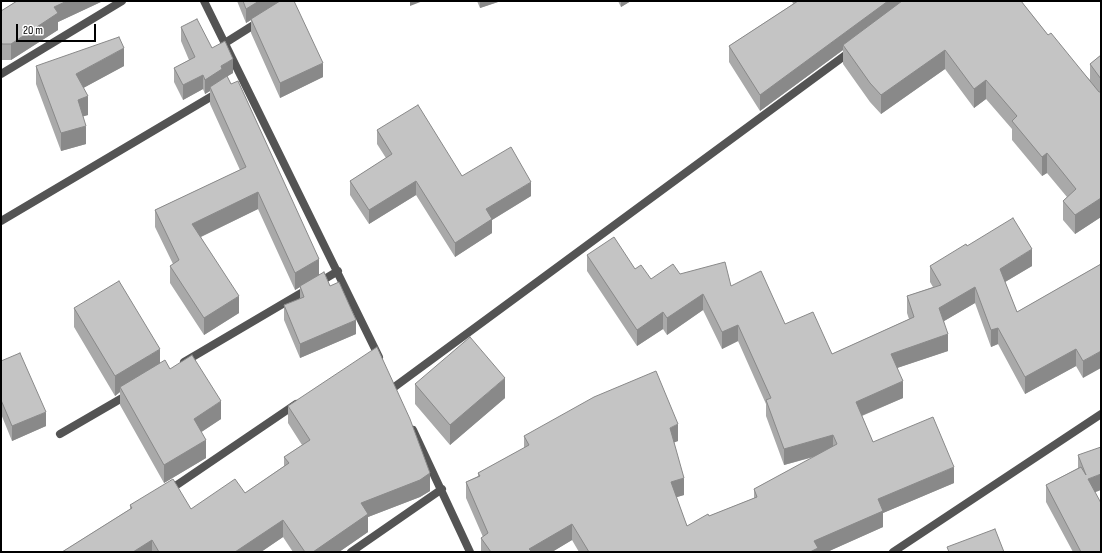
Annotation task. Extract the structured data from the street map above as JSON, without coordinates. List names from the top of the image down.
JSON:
{
  "scale_bar": "20 m"
}
